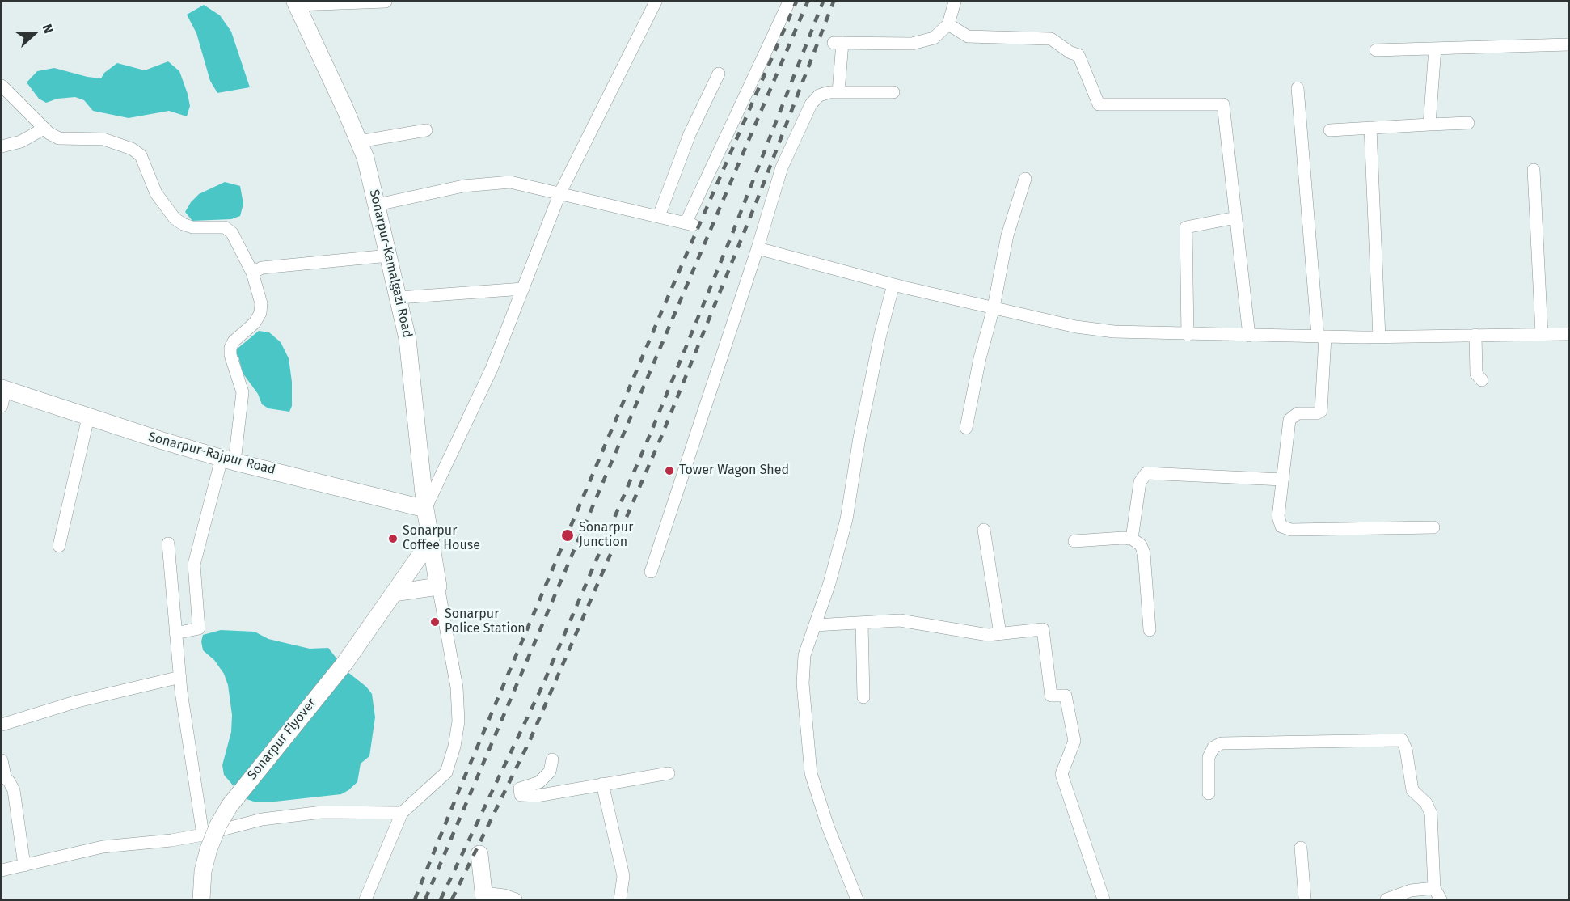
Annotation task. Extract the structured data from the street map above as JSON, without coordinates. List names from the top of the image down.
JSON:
{
  "streets": {
    "main road": ["Sonarpur-Kamalgazi Road", "Sonarpur-Rajpur Road", "Sonarpur Flyover"]
  },
  "crossings": [
    ["Sonarpur-Kamalgazi Road", "Sonarpur-Rajpur Road"],
    ["Sonarpur-Kamalgazi Road", "Sonarpur Flyover"]
  ],
  "places": [
    "Tower Wagon Shed",
    "Sonarpur Junction",
    "Sonarpur Coffee House",
    "Sonarpur Police Station"
  ],
  "north": "right"
}
